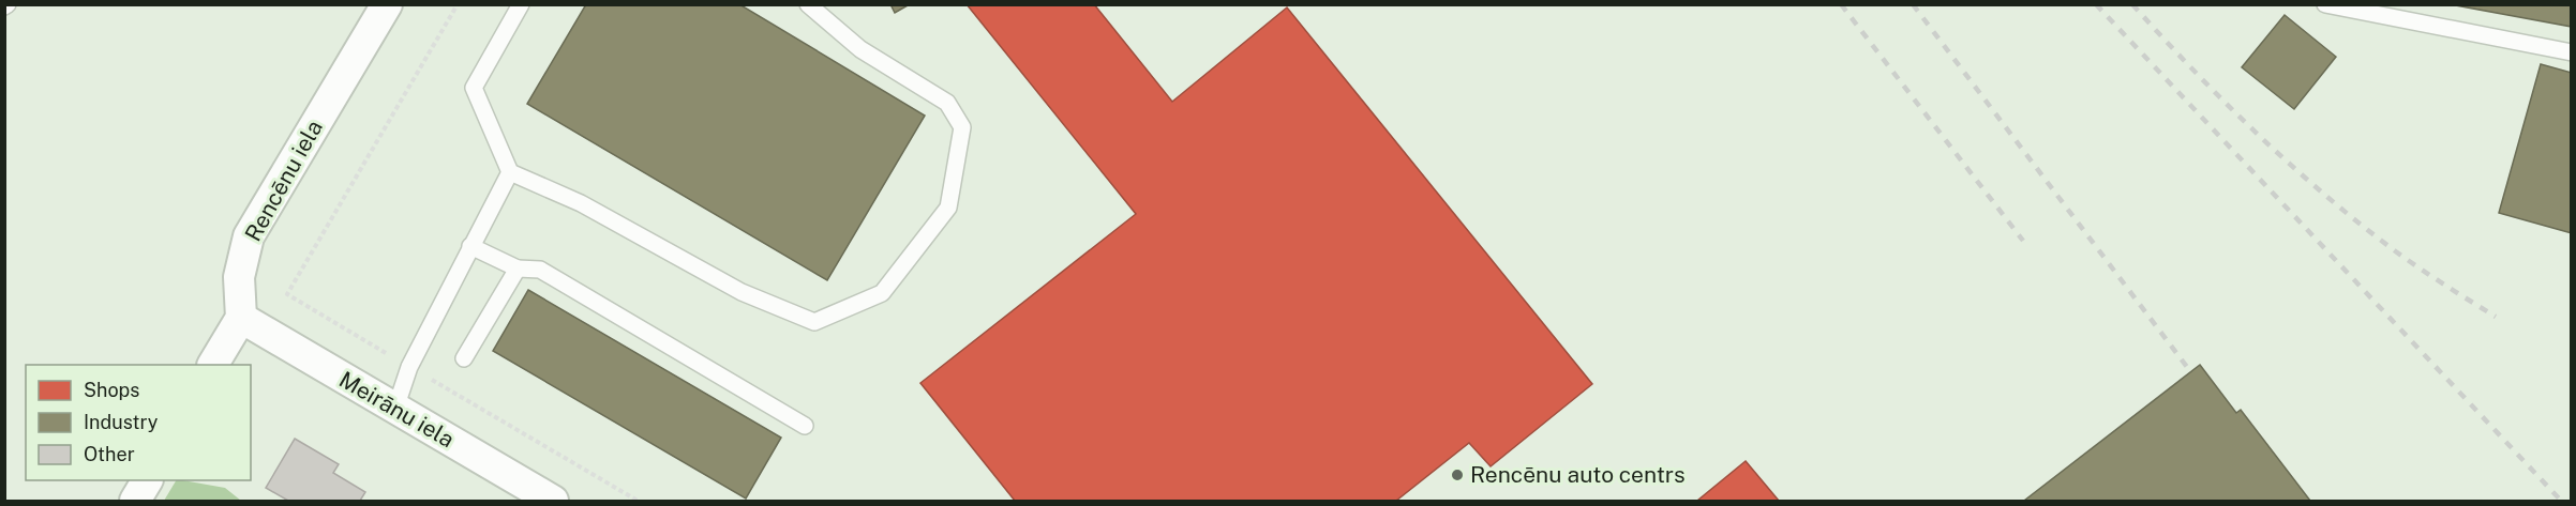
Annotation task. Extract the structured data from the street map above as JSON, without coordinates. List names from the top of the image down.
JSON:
{
  "streets": {
    "street": ["Rencēnu iela", "Meirānu iela"]
  },
  "crossings": [
    ["Rencēnu iela", "Meirānu iela"]
  ],
  "places": ["Rencēnu auto centrs"],
  "legend": ["Shops", "Industry", "Other"]
}
